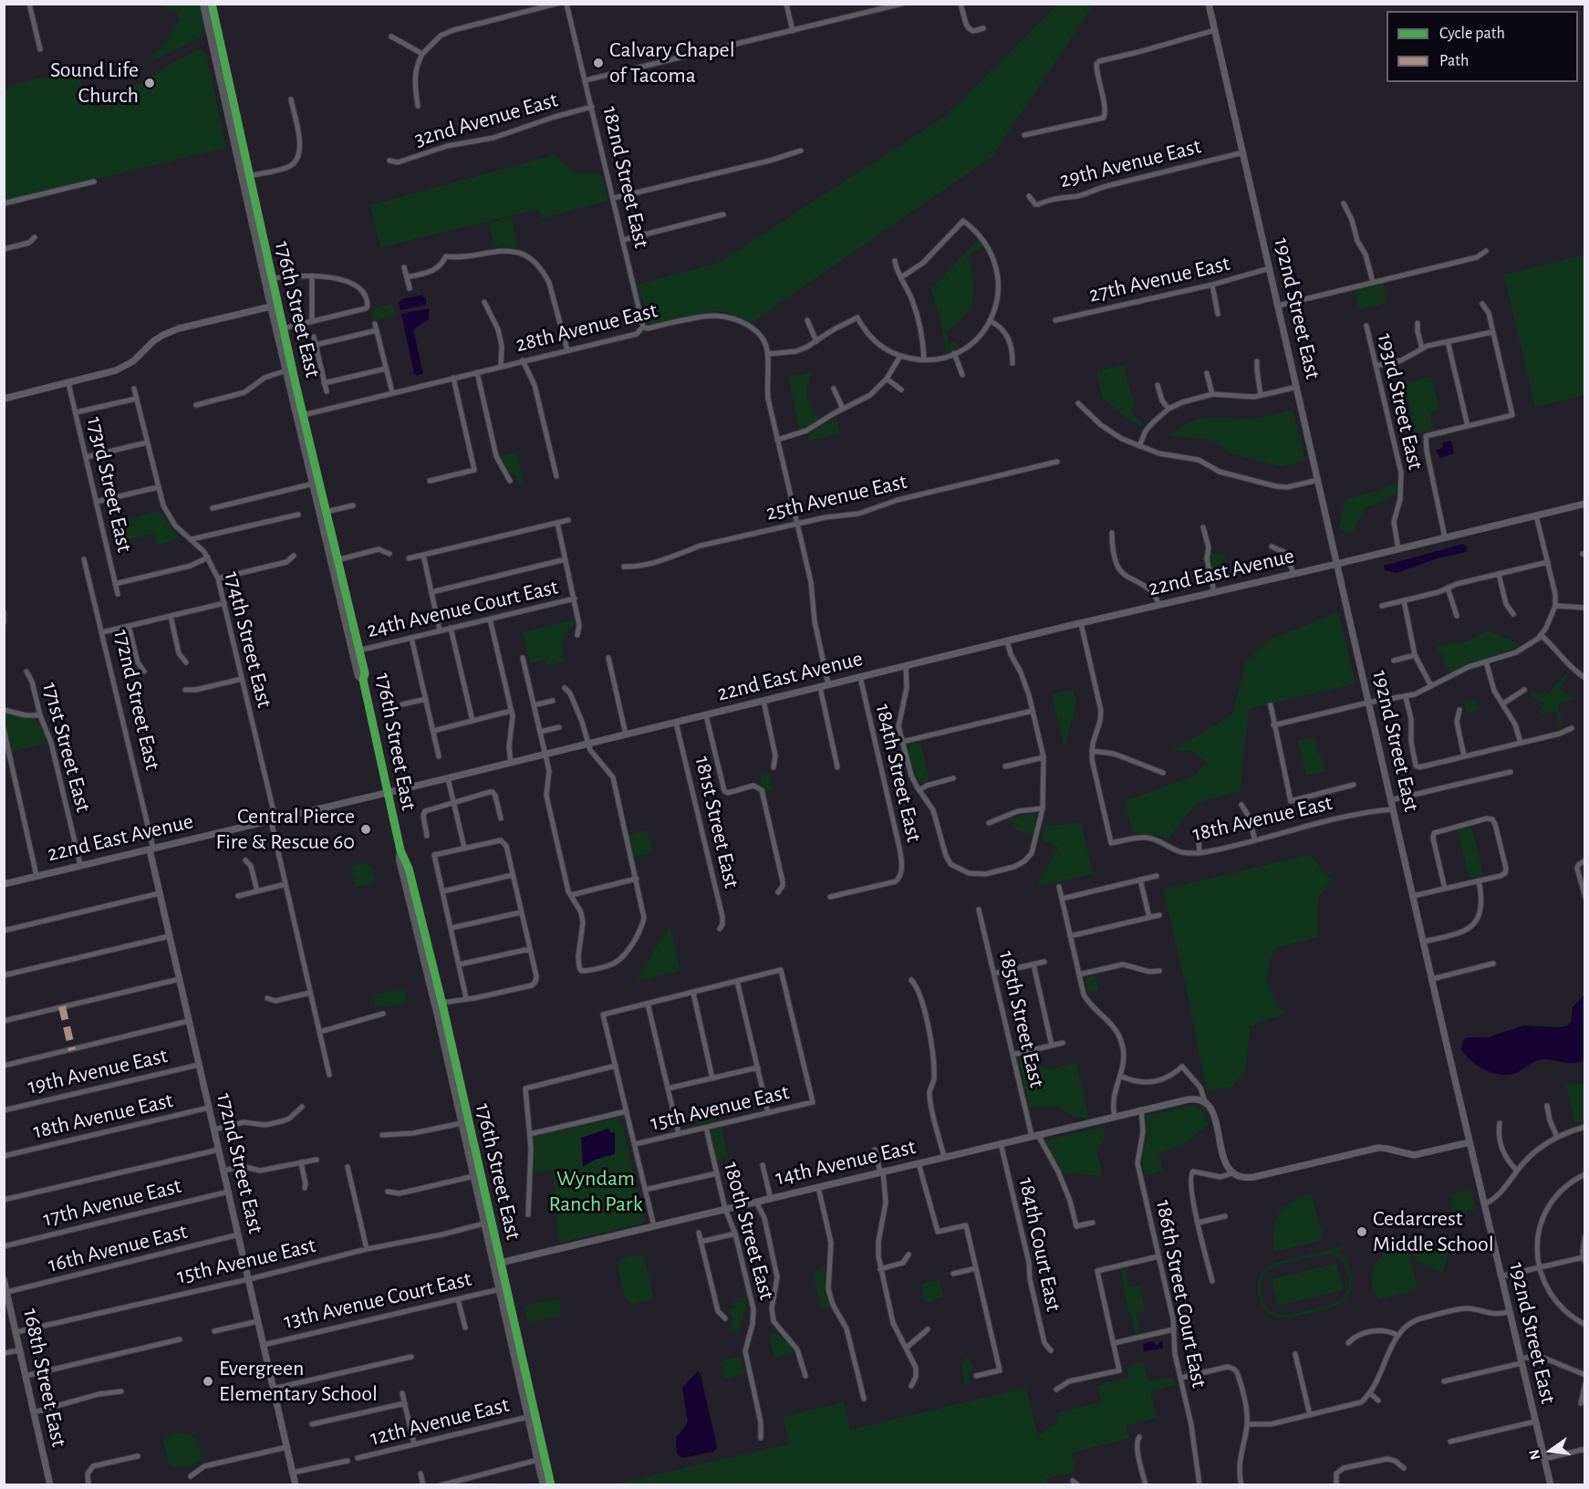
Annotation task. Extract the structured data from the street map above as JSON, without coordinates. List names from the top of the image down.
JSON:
{
  "streets": {
    "main road": ["176th Street East"],
    "street": [
      "32nd Avenue East",
      "29th Avenue East",
      "182nd Street East",
      "27th Avenue East",
      "192nd Street East",
      "28th Avenue East",
      "193rd Street East",
      "173rd Street East",
      "25th Avenue East",
      "22nd East Avenue",
      "24th Avenue Court East",
      "174th Street East",
      "172nd Street East",
      "171st Street East",
      "184th Street East",
      "18th Avenue East",
      "181st Street East",
      "185th Street East",
      "19th Avenue East",
      "15th Avenue East",
      "14th Avenue East",
      "17th Avenue East",
      "180th Street East",
      "184th Court East",
      "16th Avenue East",
      "186th Street Court East",
      "13th Avenue Court East",
      "168th Street East",
      "12th Avenue East"
    ]
  },
  "crossings": [
    ["32nd Avenue East", "182nd Street East"],
    ["29th Avenue East", "192nd Street East"],
    ["182nd Street East", "28th Avenue East"],
    ["27th Avenue East", "192nd Street East"],
    ["192nd Street East", "22nd East Avenue"],
    ["192nd Street East", "18th Avenue East"],
    ["176th Street East", "28th Avenue East"],
    ["176th Street East", "22nd East Avenue"],
    ["176th Street East", "24th Avenue Court East"],
    ["176th Street East", "15th Avenue East"],
    ["176th Street East", "14th Avenue East"],
    ["176th Street East", "13th Avenue Court East"],
    ["176th Street East", "12th Avenue East"],
    ["193rd Street East", "22nd East Avenue"],
    ["22nd East Avenue", "174th Street East"],
    ["22nd East Avenue", "172nd Street East"],
    ["22nd East Avenue", "171st Street East"],
    ["22nd East Avenue", "184th Street East"],
    ["22nd East Avenue", "181st Street East"],
    ["172nd Street East", "18th Avenue East"],
    ["172nd Street East", "19th Avenue East"],
    ["172nd Street East", "15th Avenue East"],
    ["172nd Street East", "17th Avenue East"],
    ["172nd Street East", "16th Avenue East"],
    ["172nd Street East", "13th Avenue Court East"],
    ["172nd Street East", "12th Avenue East"],
    ["185th Street East", "14th Avenue East"],
    ["15th Avenue East", "180th Street East"],
    ["15th Avenue East", "168th Street East"],
    ["14th Avenue East", "180th Street East"],
    ["14th Avenue East", "184th Court East"],
    ["14th Avenue East", "186th Street Court East"],
    ["16th Avenue East", "168th Street East"]
  ],
  "parks": ["Wyndam Ranch Park"],
  "places": [
    "Calvary Chapel of Tacoma",
    "Sound Life Church",
    "Central Pierce Fire & Rescue 60",
    "Cedarcrest Middle School",
    "Evergreen Elementary School"
  ],
  "legend": ["Cycle path", "Path"],
  "north": "left"
}
